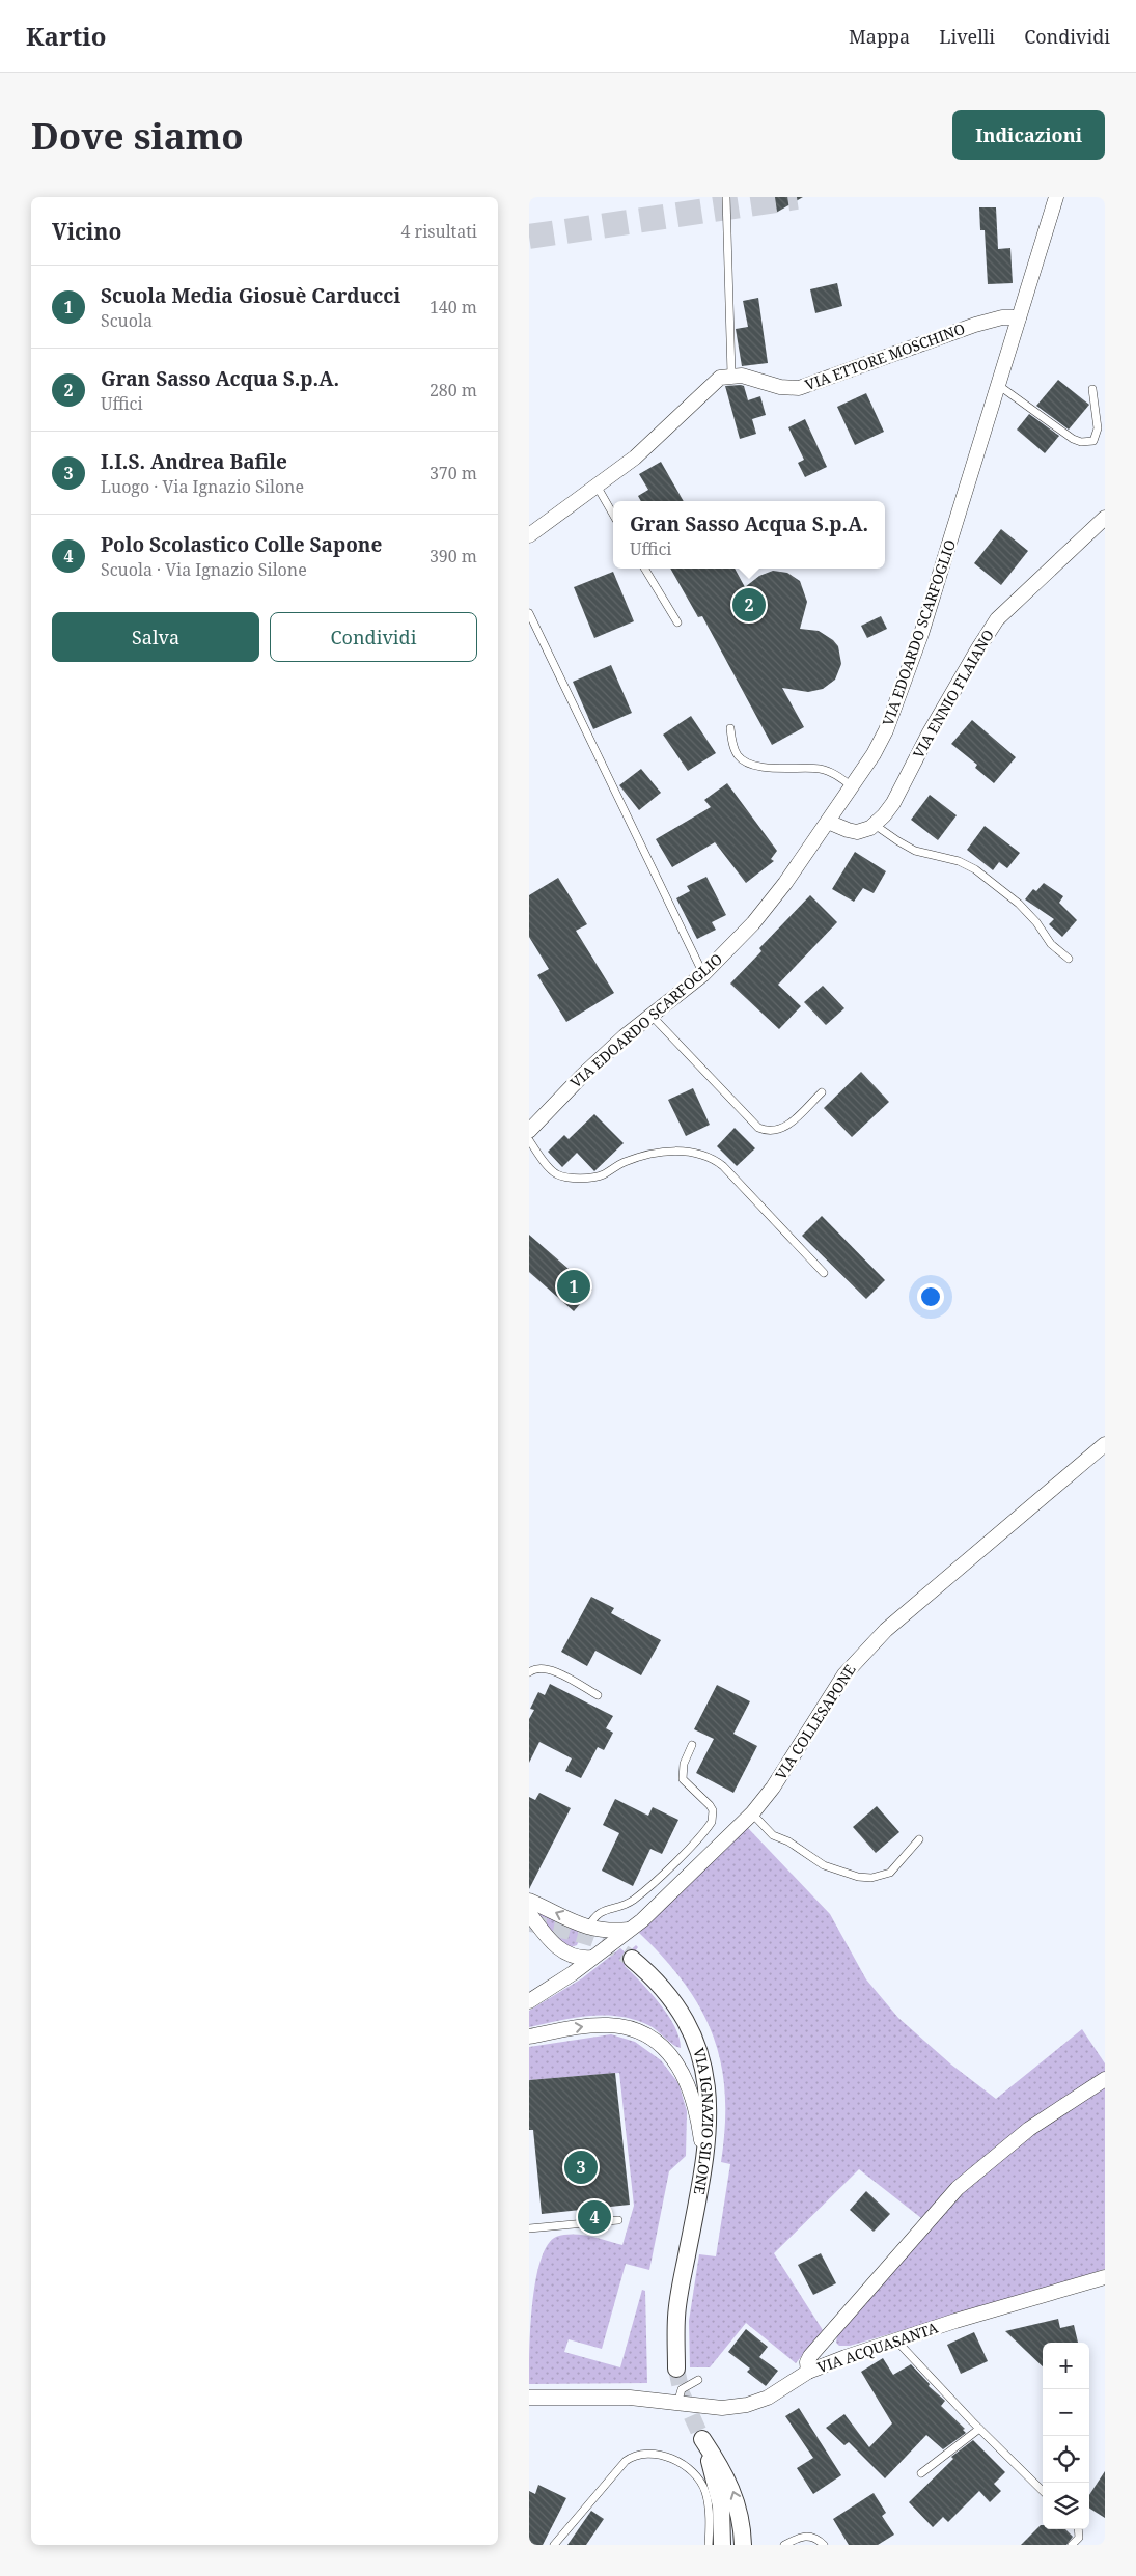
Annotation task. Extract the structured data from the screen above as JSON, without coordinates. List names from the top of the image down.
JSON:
{
  "streets": {
    "street": [
      "VIA ETTORE MOSCHINO",
      "VIA EDOARDO SCARFOGLIO",
      "VIA ENNIO FLAIANO",
      "VIA COLLESAPONE",
      "VIA IGNAZIO SILONE",
      "VIA ACQUASANTA"
    ]
  },
  "crossings": [
    ["VIA ETTORE MOSCHINO", "VIA EDOARDO SCARFOGLIO"]
  ],
  "page": {
    "header": "Kartio",
    "nav": ["Mappa", "Livelli", "Condividi"],
    "buttons": [
      "Indicazioni",
      ["Salva", "Condividi"]
    ],
    "title": "Dove siamo",
    "heading": ["Vicino", "4 risultati"],
    "list": [
      {
        "mark": "1",
        "name": "Scuola Media Giosuè Carducci",
        "note": "Scuola",
        "value": "140 m"
      },
      {
        "mark": "2",
        "name": "Gran Sasso Acqua S.p.A.",
        "note": "Uffici",
        "value": "280 m"
      },
      {
        "mark": "3",
        "name": "I.I.S. Andrea Bafile",
        "note": "Luogo · Via Ignazio Silone",
        "value": "370 m"
      },
      {
        "mark": "4",
        "name": "Polo Scolastico Colle Sapone",
        "note": "Scuola · Via Ignazio Silone",
        "value": "390 m"
      }
    ],
    "popup": ["Gran Sasso Acqua S.p.A.", "Uffici"],
    "pins": [
      "2",
      "1",
      "3",
      "4"
    ],
    "map_buttons": ["+", "−"]
  }
}
